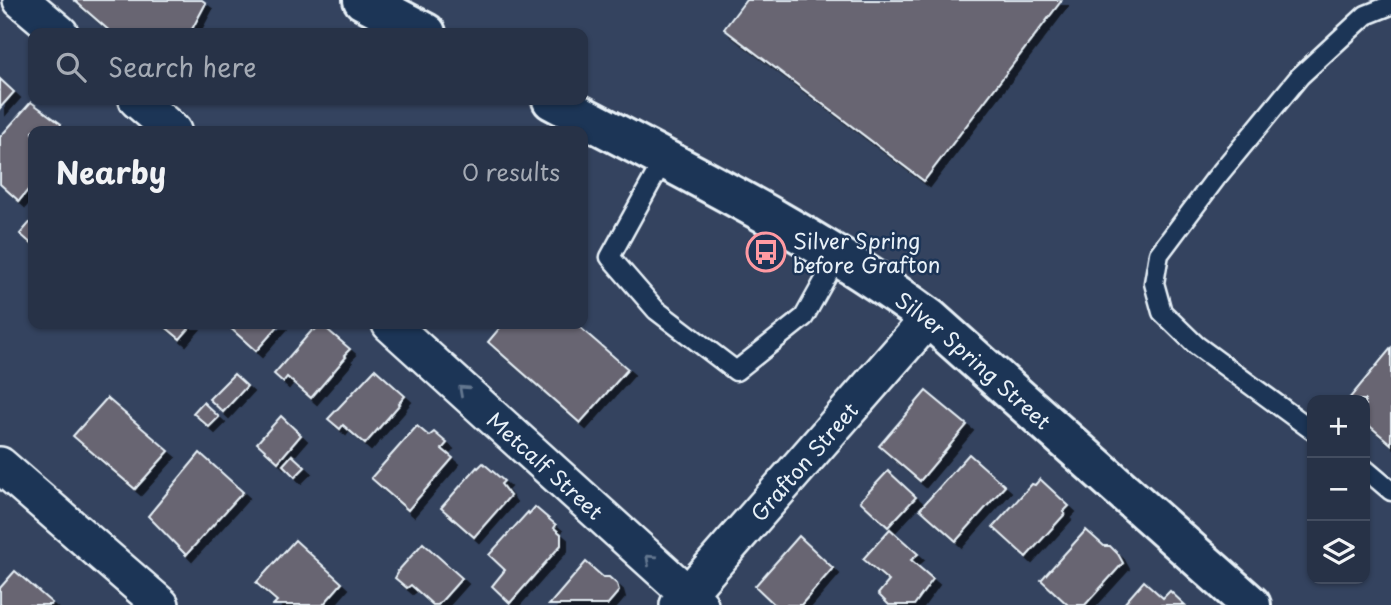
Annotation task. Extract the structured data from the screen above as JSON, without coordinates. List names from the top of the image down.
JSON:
{
  "streets": {
    "main road": ["Silver Spring Street"],
    "street": ["Grafton Street", "Metcalf Street"]
  },
  "crossings": [
    ["Silver Spring Street", "Grafton Street"],
    ["Grafton Street", "Metcalf Street"]
  ],
  "one_way": ["Metcalf Street"],
  "places": {
    "bus stop": ["Silver Spring before Grafton"]
  },
  "page": {
    "search": "Search here",
    "heading": ["Nearby", "0 results"],
    "map_buttons": ["+", "−"]
  }
}
